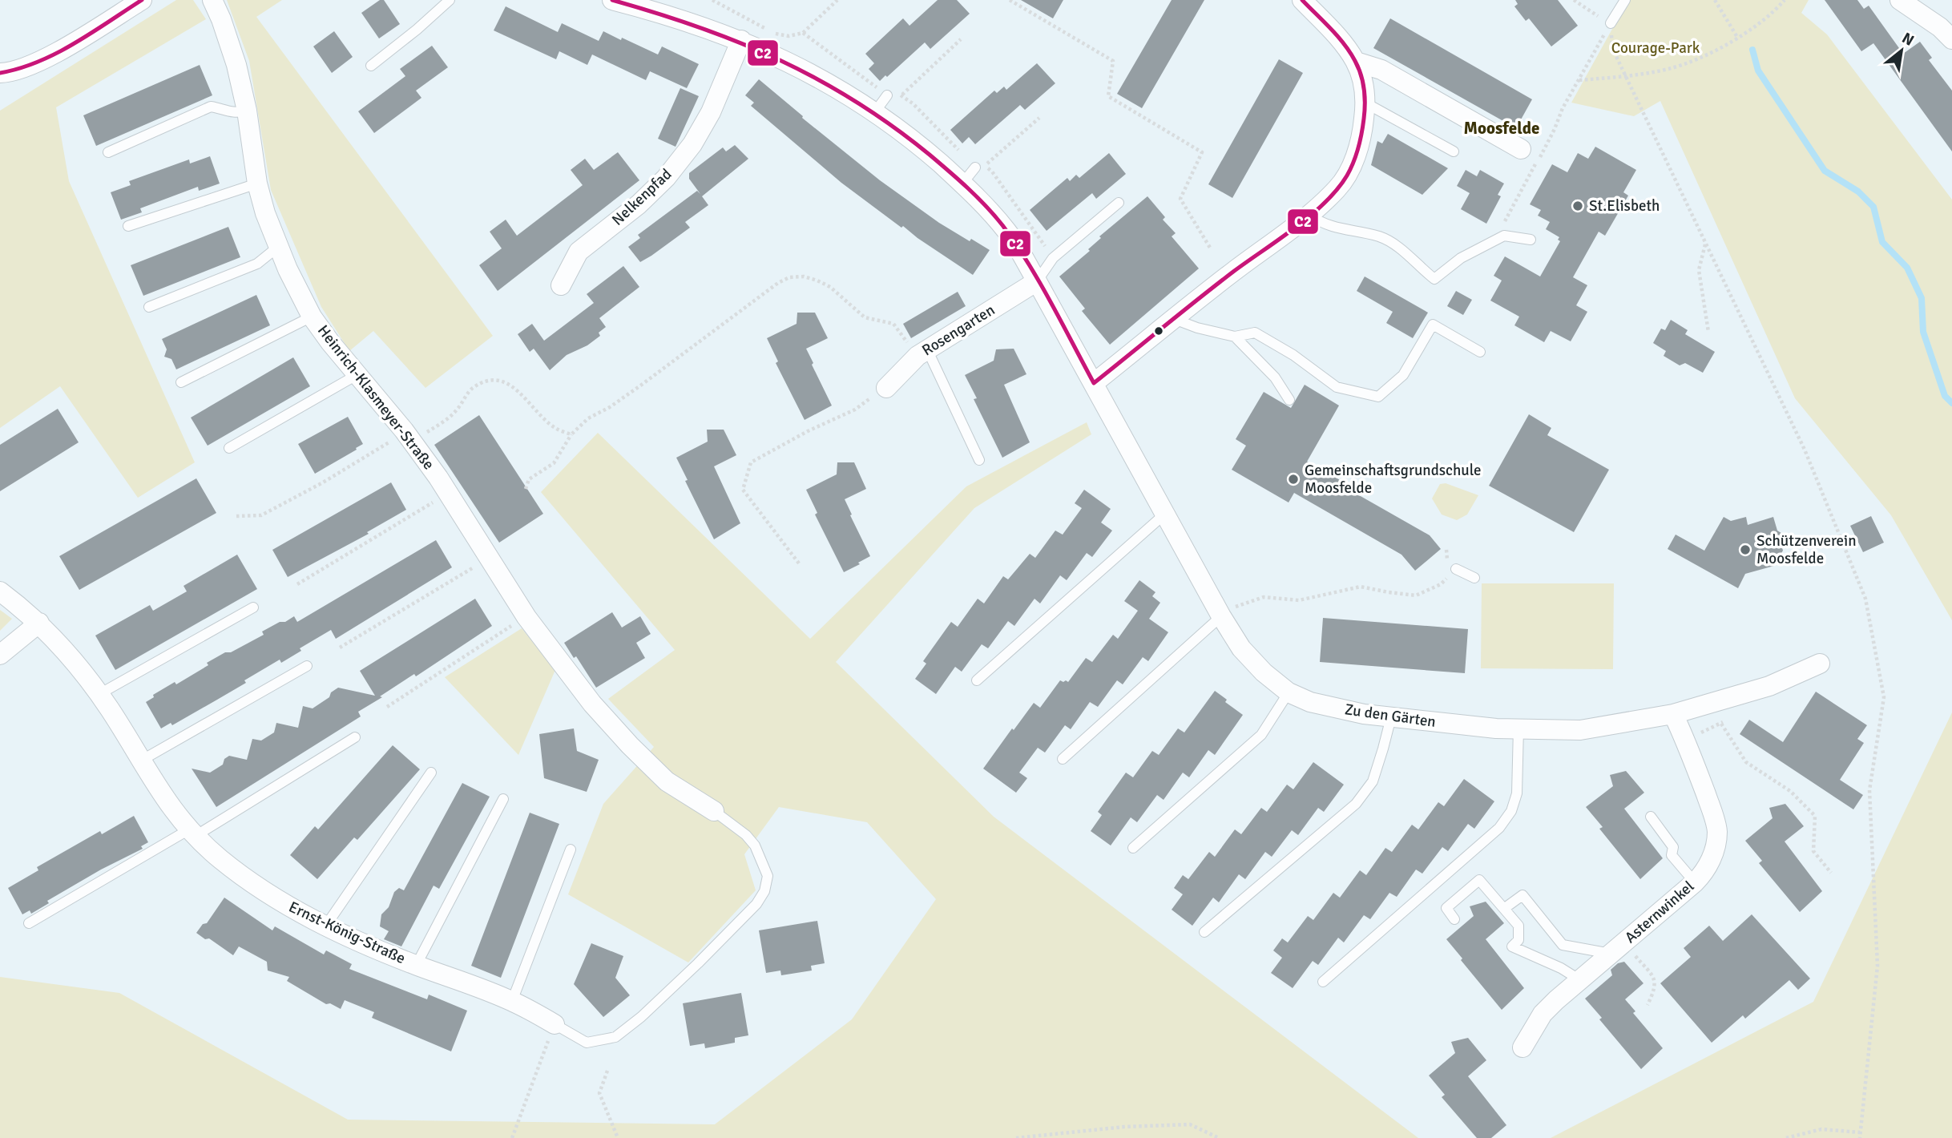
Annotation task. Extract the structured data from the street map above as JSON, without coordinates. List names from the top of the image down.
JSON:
{
  "streets": {
    "street": [
      "Nelkenpfad",
      "Rosengarten",
      "Heinrich-Klasmeyer-Straße",
      "Zu den Gärten",
      "Asternwinkel",
      "Ernst-König-Straße"
    ]
  },
  "crossings": [
    ["Nelkenpfad", "Zu den Gärten"],
    ["Rosengarten", "Zu den Gärten"],
    ["Zu den Gärten", "Asternwinkel"]
  ],
  "districts": ["Moosfelde"],
  "parks": ["Courage-Park"],
  "places": ["St.Elisbeth", "Gemeinschaftsgrundschule Moosfelde", "Schützenverein Moosfelde"],
  "lines": ["transit line C2"],
  "north": "top right"
}
